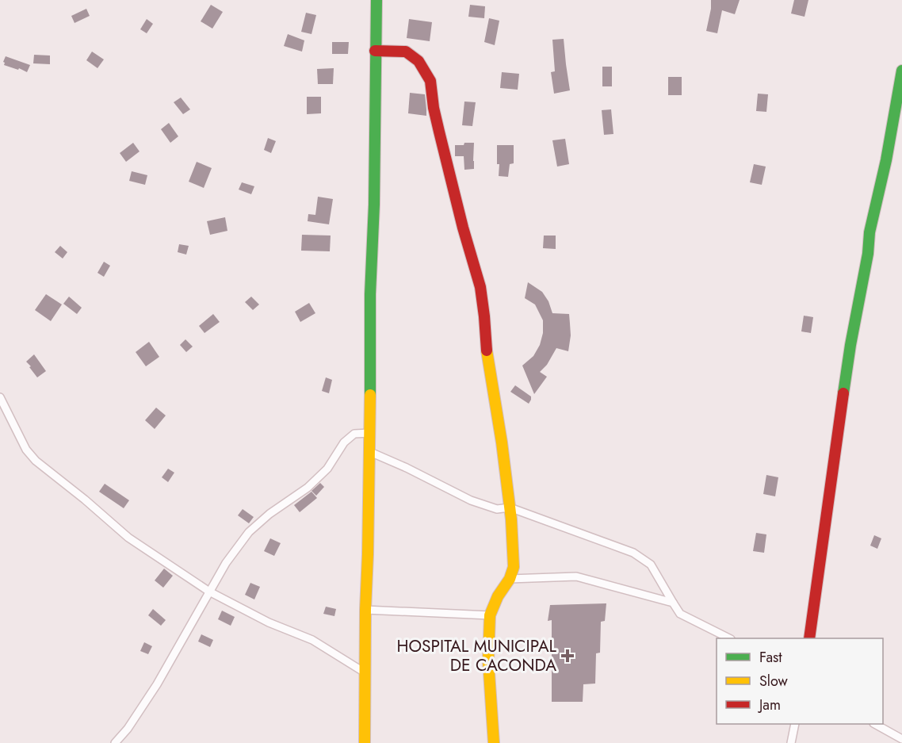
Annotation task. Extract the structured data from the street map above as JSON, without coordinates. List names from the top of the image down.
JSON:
{
  "places": {
    "health": ["HOSPITAL MUNICIPAL DE CACONDA"]
  },
  "legend": ["Fast", "Slow", "Jam"]
}
